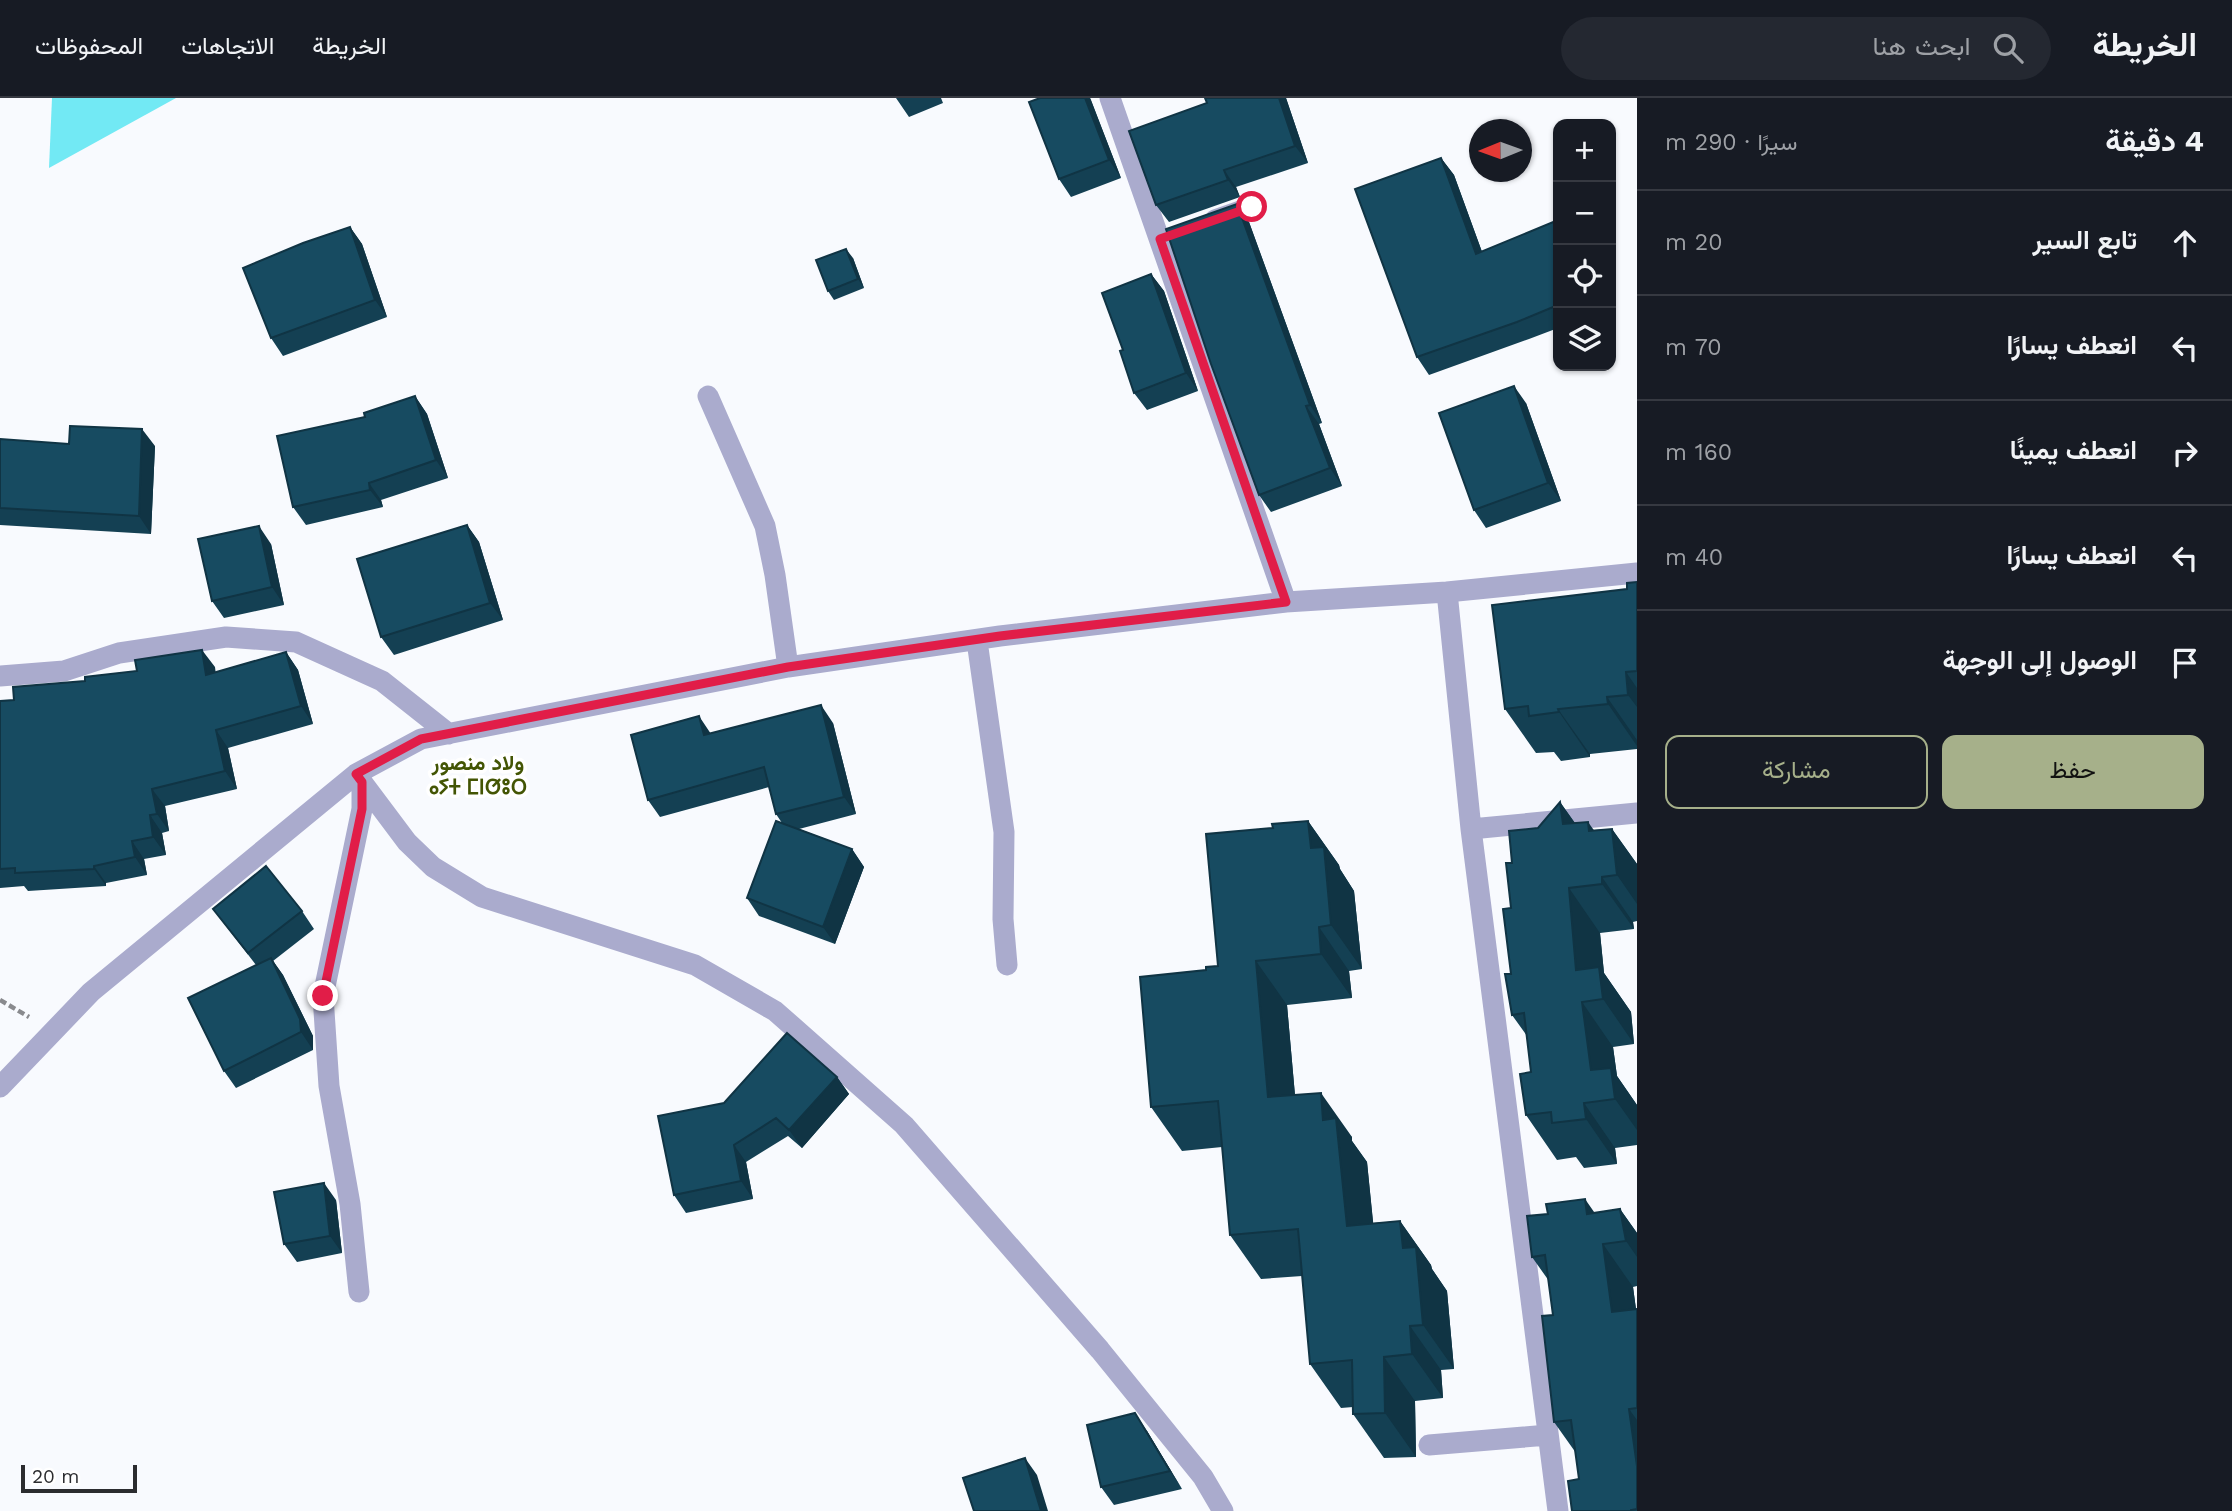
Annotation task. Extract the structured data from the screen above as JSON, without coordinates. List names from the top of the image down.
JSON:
{
  "districts": ["ولاد منصور ⴰⵢⵜ ⵎⵏⵚⵓⵔ"],
  "scale_bar": "20 m",
  "north": "left",
  "page": {
    "header": "الخريطة",
    "search": "ابحث هنا",
    "nav": ["الخريطة", "الاتجاهات", "المحفوظات"],
    "heading": ["4 دقيقة", "سيرًا · 290 m"],
    "map_buttons": ["+", "−"],
    "list": [
      ["تابع السير", "20 m"],
      ["انعطف يسارًا", "70 m"],
      ["انعطف يمينًا", "160 m"],
      ["انعطف يسارًا", "40 m"],
      "الوصول إلى الوجهة"
    ],
    "buttons": ["حفظ", "مشاركة"],
    "scale": "20 m"
  }
}
